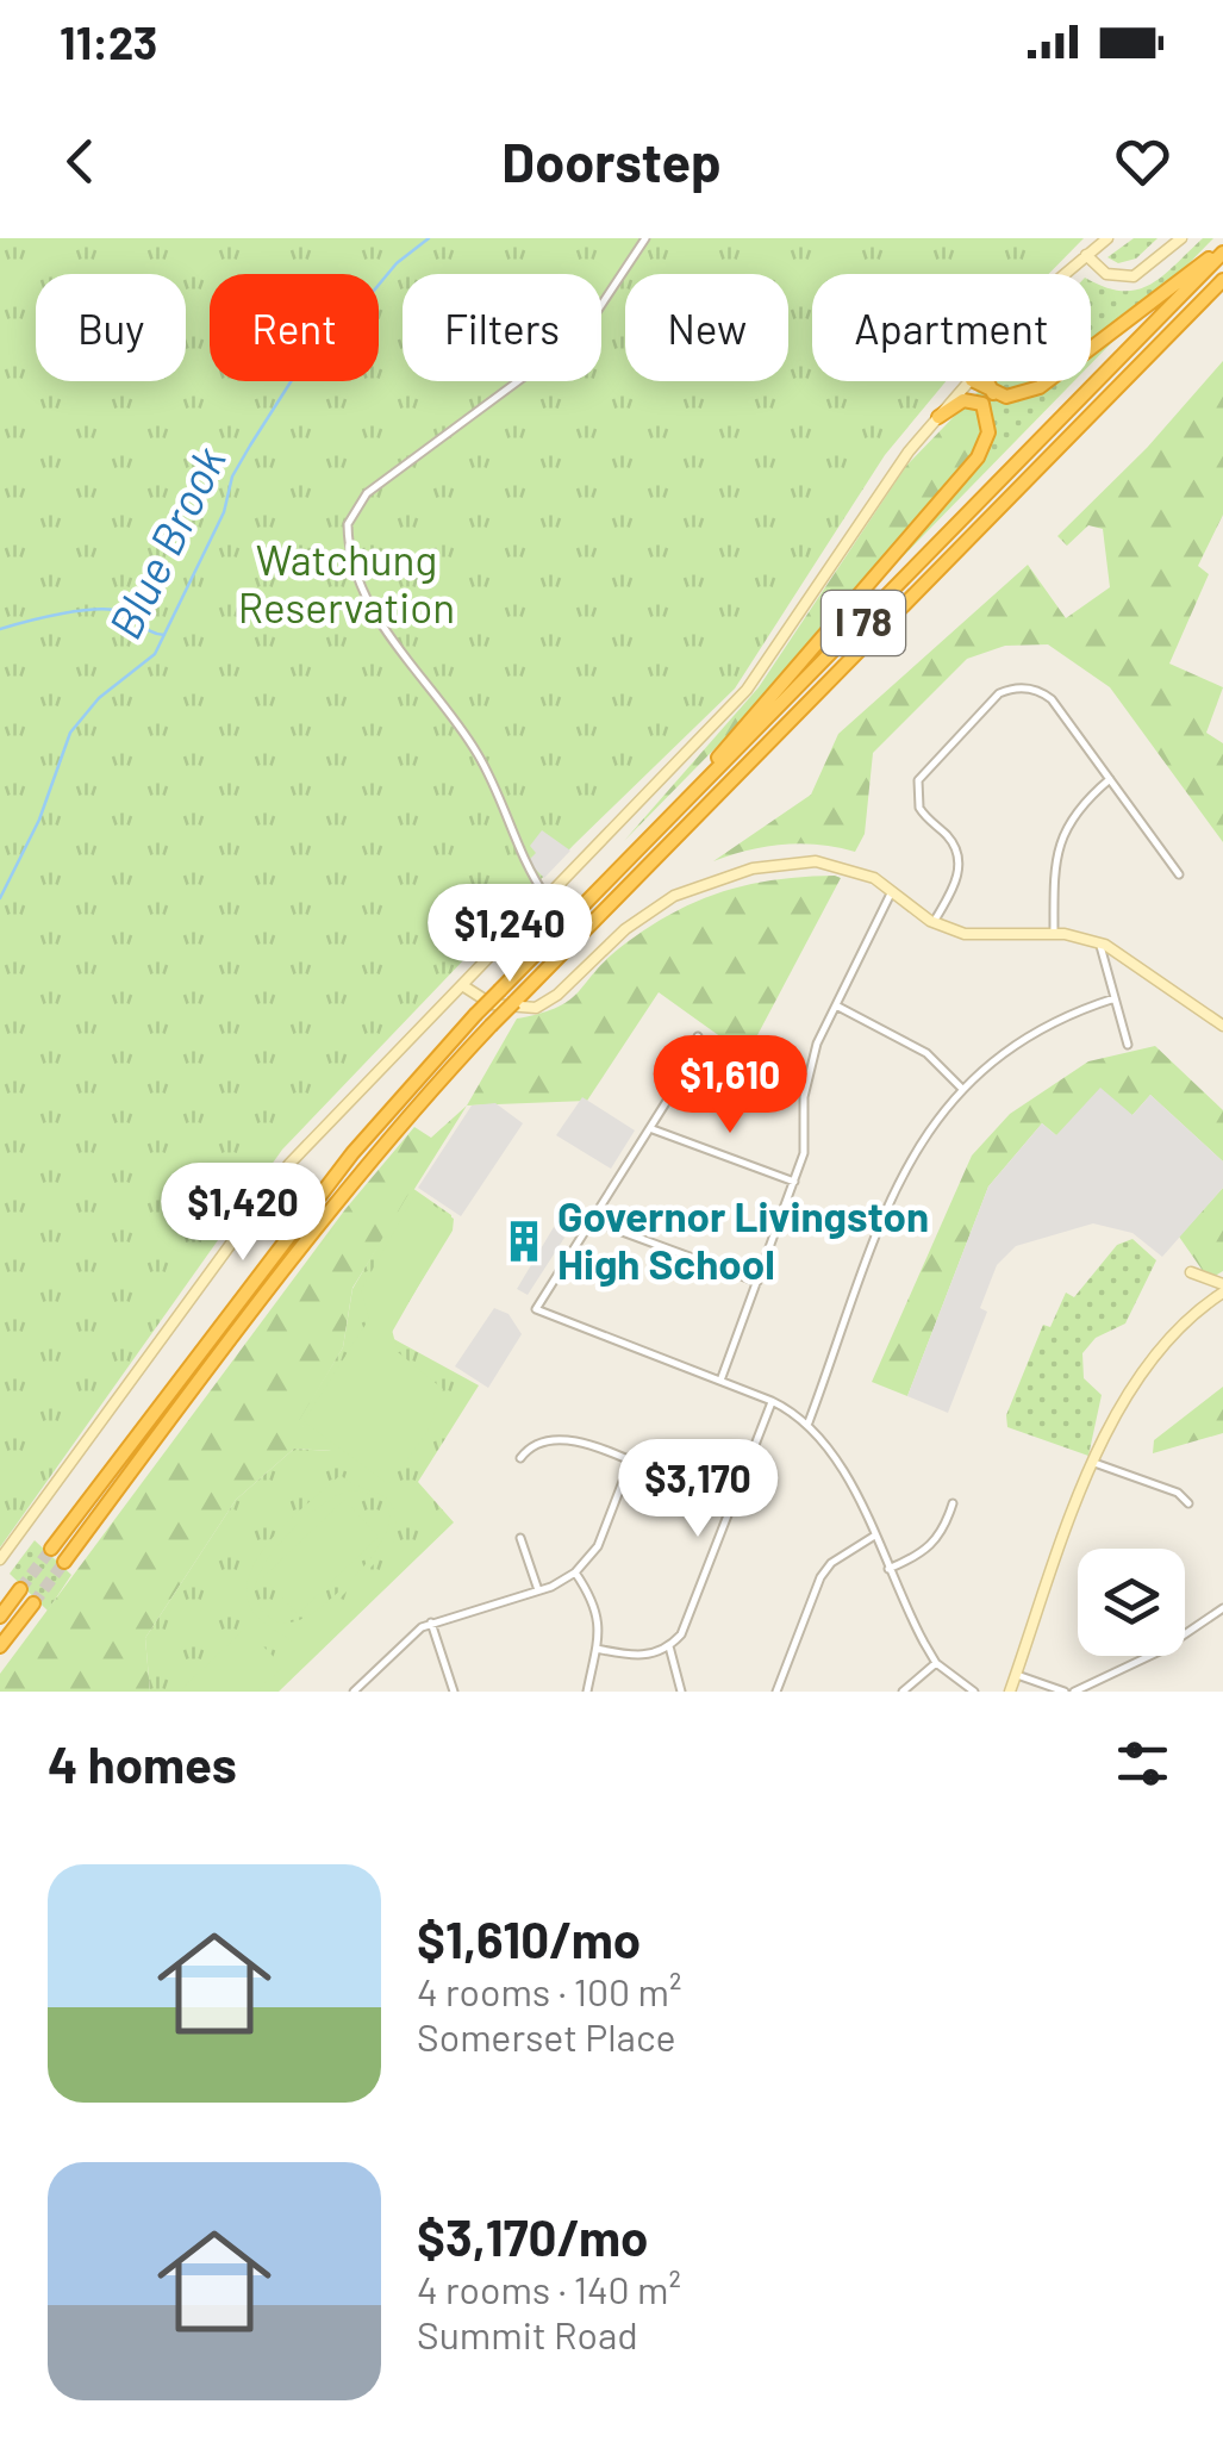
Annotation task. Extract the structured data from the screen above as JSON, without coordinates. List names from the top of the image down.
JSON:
{
  "streets": {
    "highway": ["I 78"]
  },
  "water": ["Blue Brook"],
  "parks": ["Watchung Reservation"],
  "places": {
    "building": ["Governor Livingston High School"]
  },
  "page": {
    "status": "11:23",
    "header": "Doorstep",
    "chip": [
      "Buy",
      "Rent",
      "Filters",
      "New",
      "Apartment"
    ],
    "price": [
      "$1,240",
      "$1,610",
      "$1,420",
      "$3,170"
    ],
    "heading": "4 homes",
    "list": [
      {
        "name": "$1,610/mo",
        "note": "4 rooms · 100 m² · Somerset Place"
      },
      {
        "name": "$3,170/mo",
        "note": "4 rooms · 140 m² · Summit Road"
      }
    ]
  }
}
